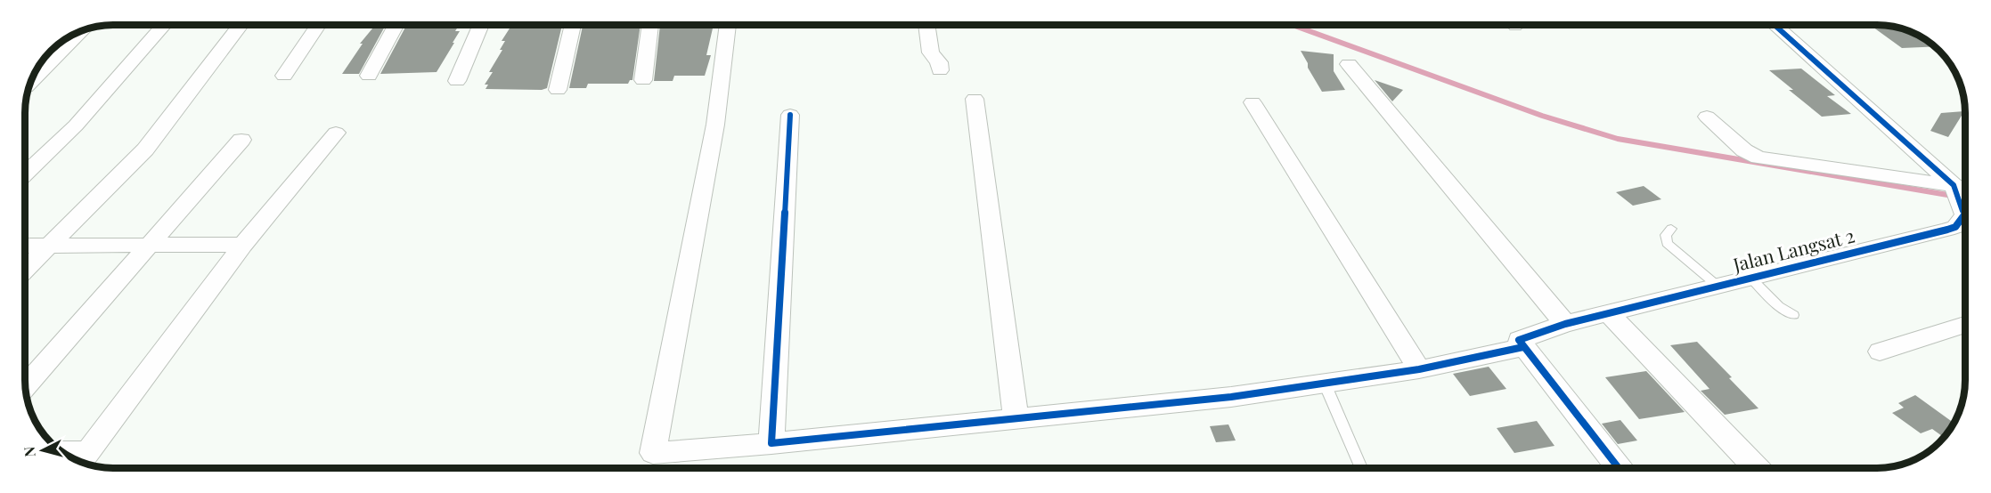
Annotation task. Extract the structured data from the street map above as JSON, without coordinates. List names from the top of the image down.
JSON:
{
  "streets": {
    "street": ["Jalan Langsat 2"]
  },
  "north": "left"
}
